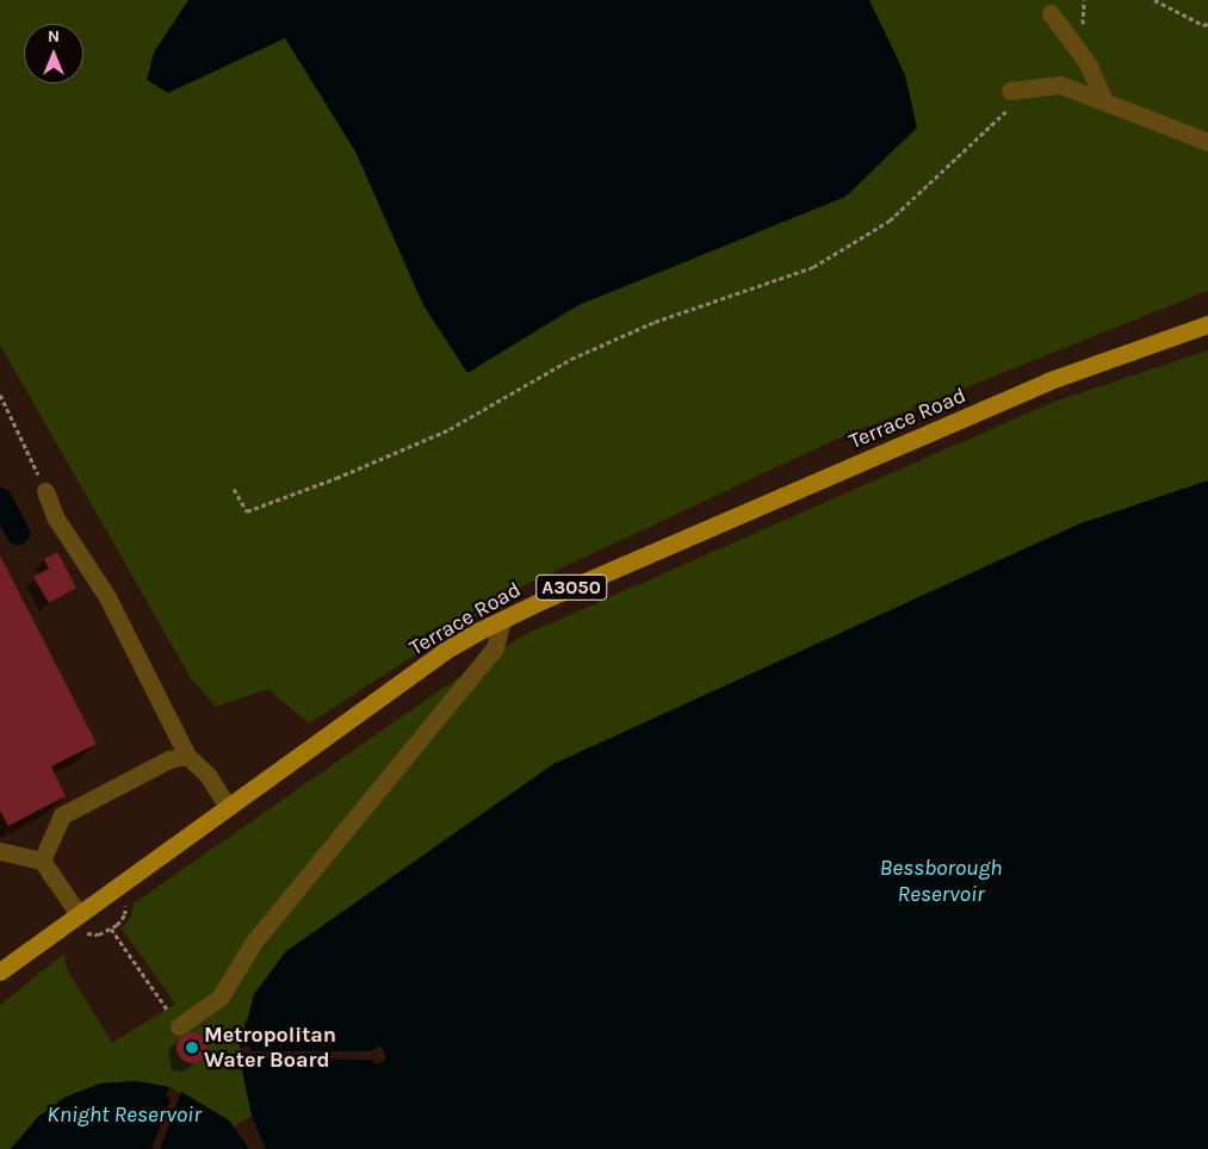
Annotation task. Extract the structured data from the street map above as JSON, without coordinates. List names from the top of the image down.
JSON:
{
  "streets": {
    "main road": ["Terrace Road", "A3050"]
  },
  "water": ["Bessborough Reservoir", "Knight Reservoir"],
  "places": ["Metropolitan Water Board"],
  "north": "top"
}
